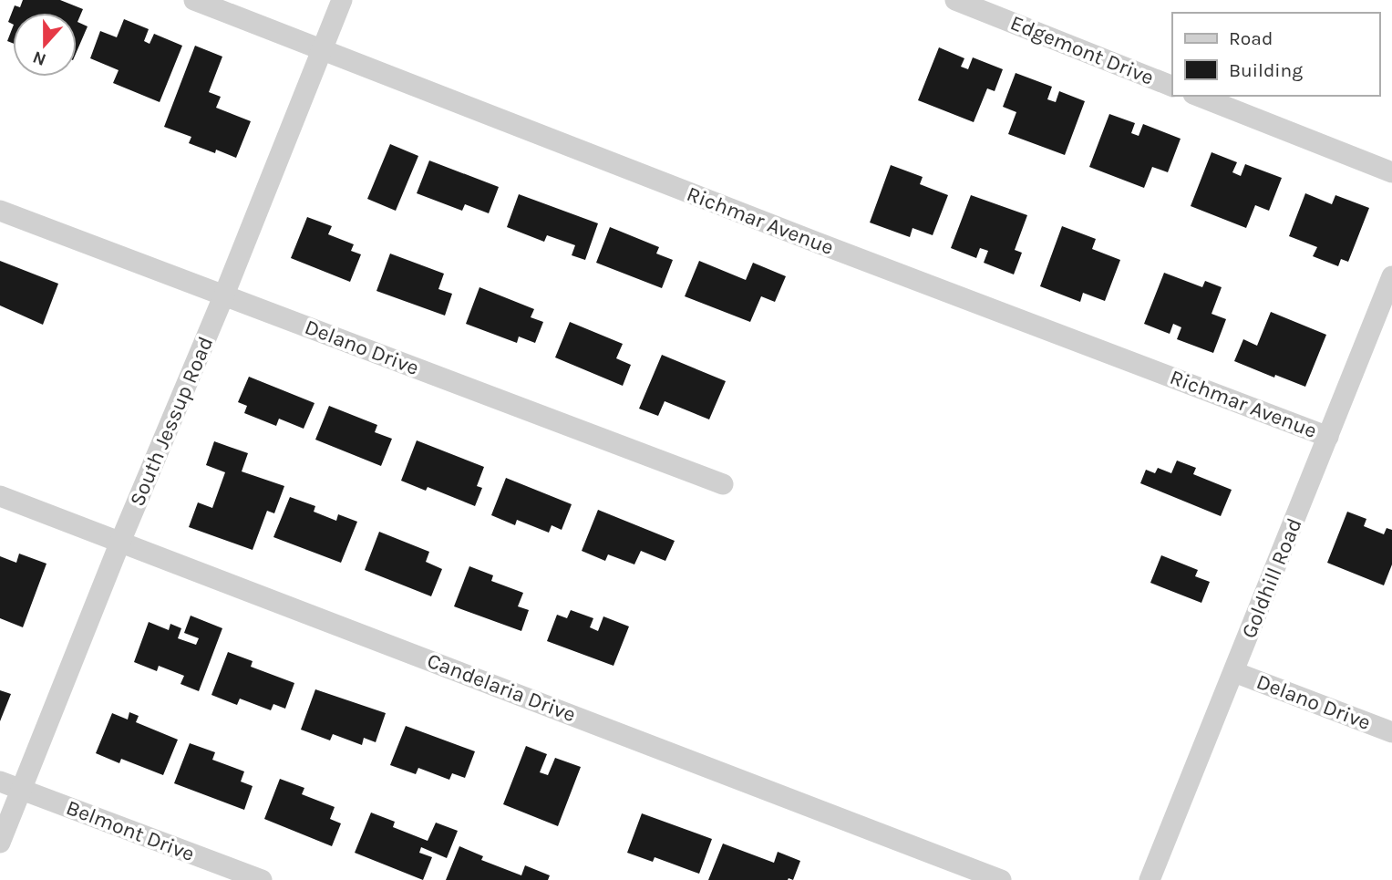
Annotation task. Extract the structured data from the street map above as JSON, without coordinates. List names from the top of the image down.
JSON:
{
  "streets": {
    "street": [
      "Edgemont Drive",
      "Richmar Avenue",
      "Delano Drive",
      "South Jessup Road",
      "Goldhill Road",
      "Candelaria Drive",
      "Belmont Drive"
    ]
  },
  "crossings": [
    ["Richmar Avenue", "South Jessup Road"],
    ["Richmar Avenue", "Goldhill Road"],
    ["Delano Drive", "South Jessup Road"],
    ["Delano Drive", "Goldhill Road"],
    ["South Jessup Road", "Candelaria Drive"],
    ["South Jessup Road", "Belmont Drive"]
  ],
  "legend": ["Road", "Building"],
  "north": "bottom"
}
